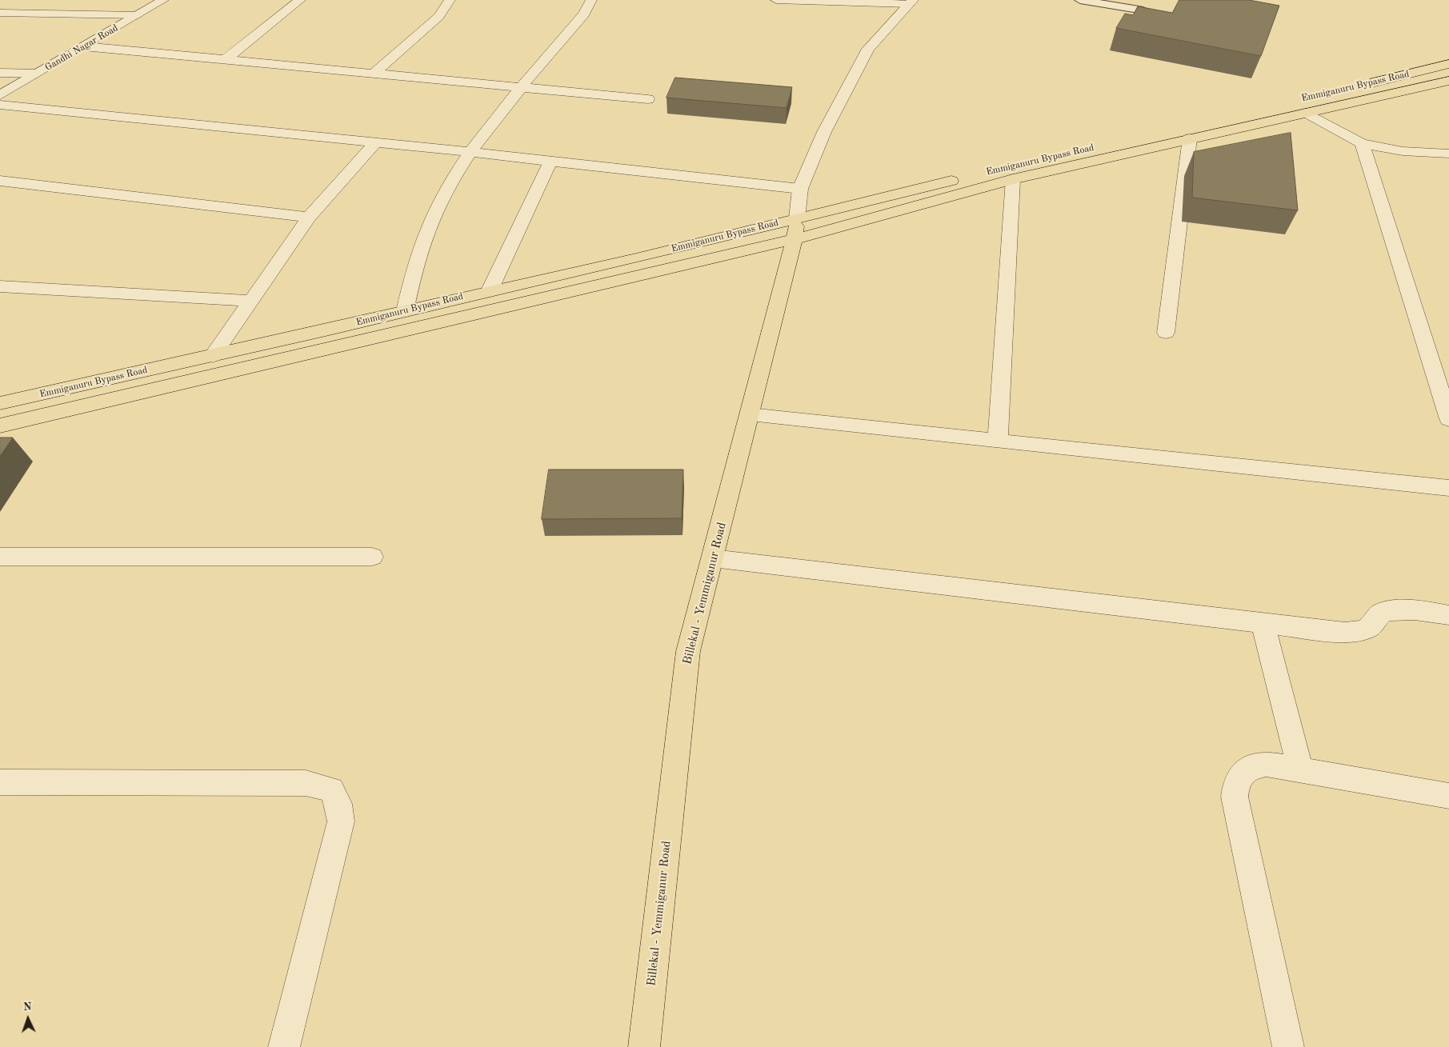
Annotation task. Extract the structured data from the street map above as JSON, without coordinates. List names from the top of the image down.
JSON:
{
  "streets": {
    "main road": ["Emmiganuru Bypass Road", "Billekal - Yemmiganur Road"],
    "street": ["Gandhi Nagar Road"]
  },
  "crossings": [
    ["Emmiganuru Bypass Road", "Billekal - Yemmiganur Road"]
  ],
  "north": "top"
}
